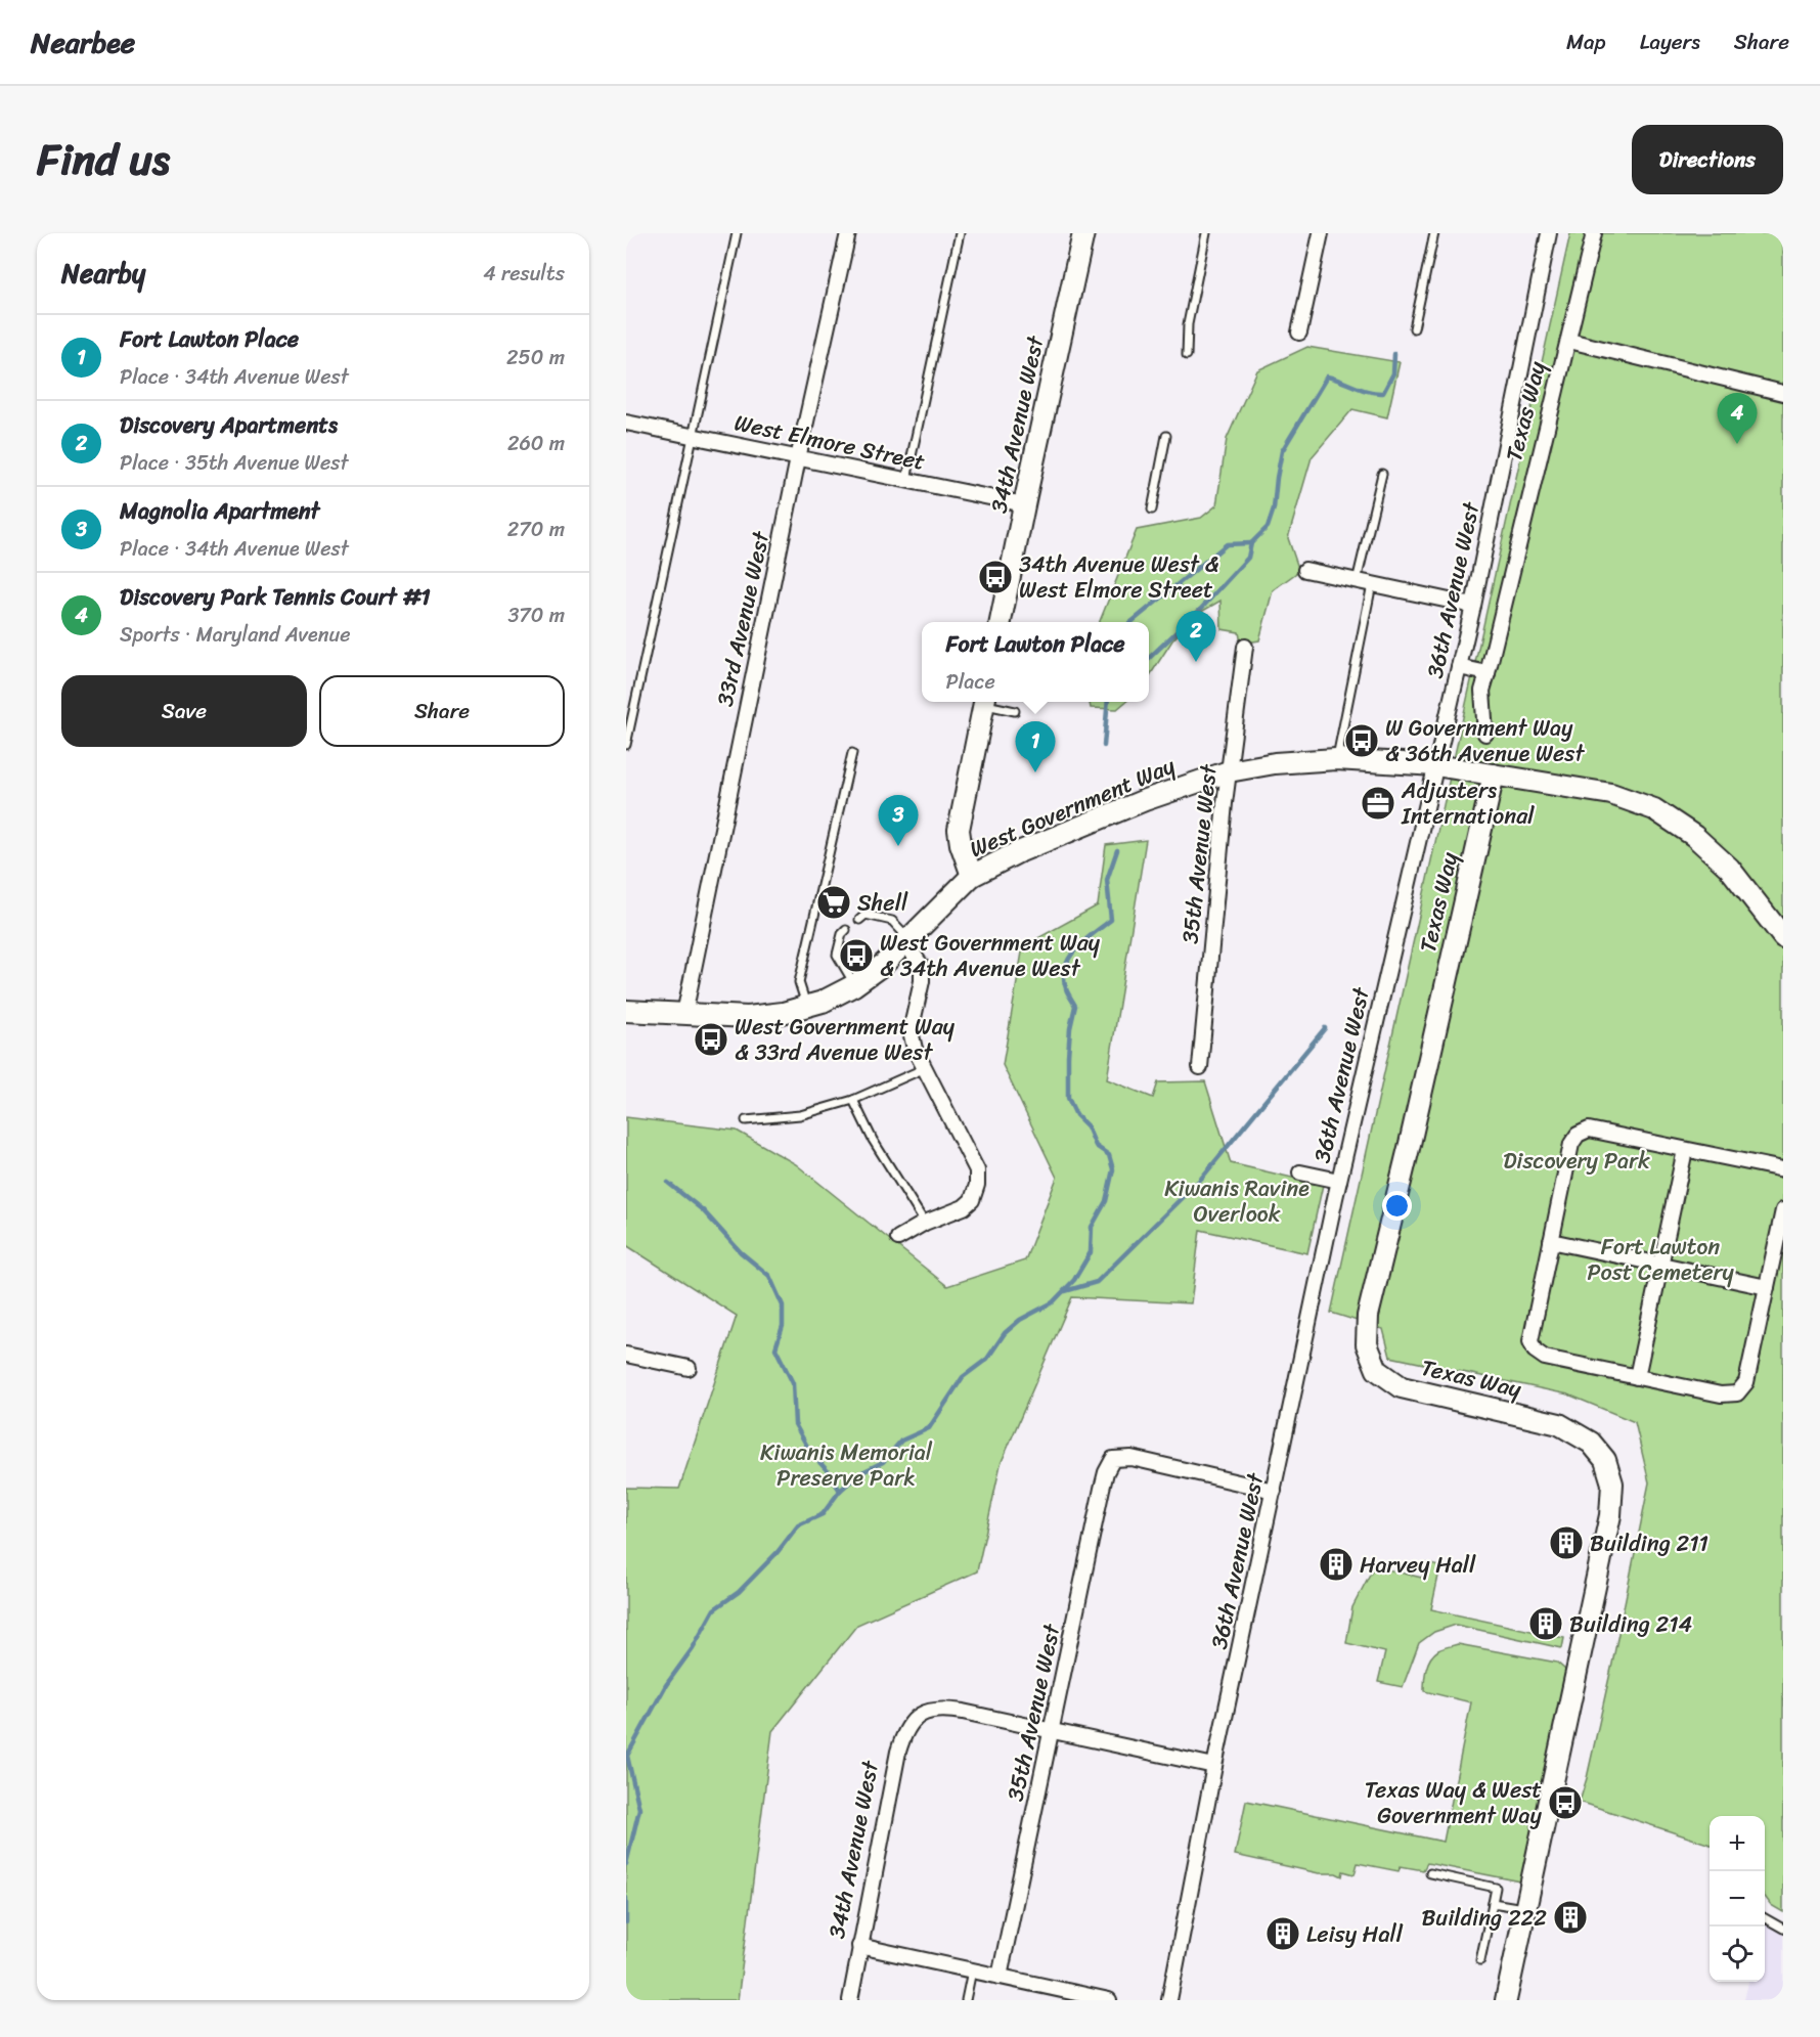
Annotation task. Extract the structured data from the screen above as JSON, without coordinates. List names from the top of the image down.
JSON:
{
  "streets": {
    "street": [
      "Texas Way",
      "34th Avenue West",
      "West Elmore Street",
      "36th Avenue West",
      "33rd Avenue West",
      "West Government Way",
      "35th Avenue West"
    ]
  },
  "crossings": [
    ["Texas Way", "West Government Way"],
    ["34th Avenue West", "West Elmore Street"],
    ["34th Avenue West", "35th Avenue West"],
    ["West Elmore Street", "33rd Avenue West"],
    ["36th Avenue West", "West Government Way"],
    ["36th Avenue West", "35th Avenue West"],
    ["33rd Avenue West", "West Government Way"],
    ["West Government Way", "35th Avenue West"]
  ],
  "parks": [
    "Discovery Park",
    "Kiwanis Ravine Overlook",
    "Fort Lawton Post Cemetery",
    "Kiwanis Memorial Preserve Park"
  ],
  "places": {
    "bus stop": [
      "34th Avenue West & West Elmore Street",
      "W Government Way & 36th Avenue West",
      "West Government Way & 34th Avenue West",
      "West Government Way & 33rd Avenue West",
      "Texas Way & West Government Way"
    ],
    "office": ["Adjusters International"],
    "supermarket": ["Shell"],
    "building": [
      "Building 211",
      "Harvey Hall",
      "Building 214",
      "Building 222",
      "Leisy Hall"
    ]
  },
  "page": {
    "header": "Nearbee",
    "nav": ["Map", "Layers", "Share"],
    "title": "Find us",
    "buttons": [
      "Directions",
      ["Save", "Share"]
    ],
    "heading": ["Nearby", "4 results"],
    "list": [
      {
        "mark": "1",
        "name": "Fort Lawton Place",
        "note": "Place · 34th Avenue West",
        "value": "250 m"
      },
      {
        "mark": "2",
        "name": "Discovery Apartments",
        "note": "Place · 35th Avenue West",
        "value": "260 m"
      },
      {
        "mark": "3",
        "name": "Magnolia Apartment",
        "note": "Place · 34th Avenue West",
        "value": "270 m"
      },
      {
        "mark": "4",
        "name": "Discovery Park Tennis Court #1",
        "note": "Sports · Maryland Avenue",
        "value": "370 m"
      }
    ],
    "pins": [
      "4",
      "2",
      "1",
      "3"
    ],
    "popup": ["Fort Lawton Place", "Place"],
    "map_buttons": ["+", "−"]
  }
}
